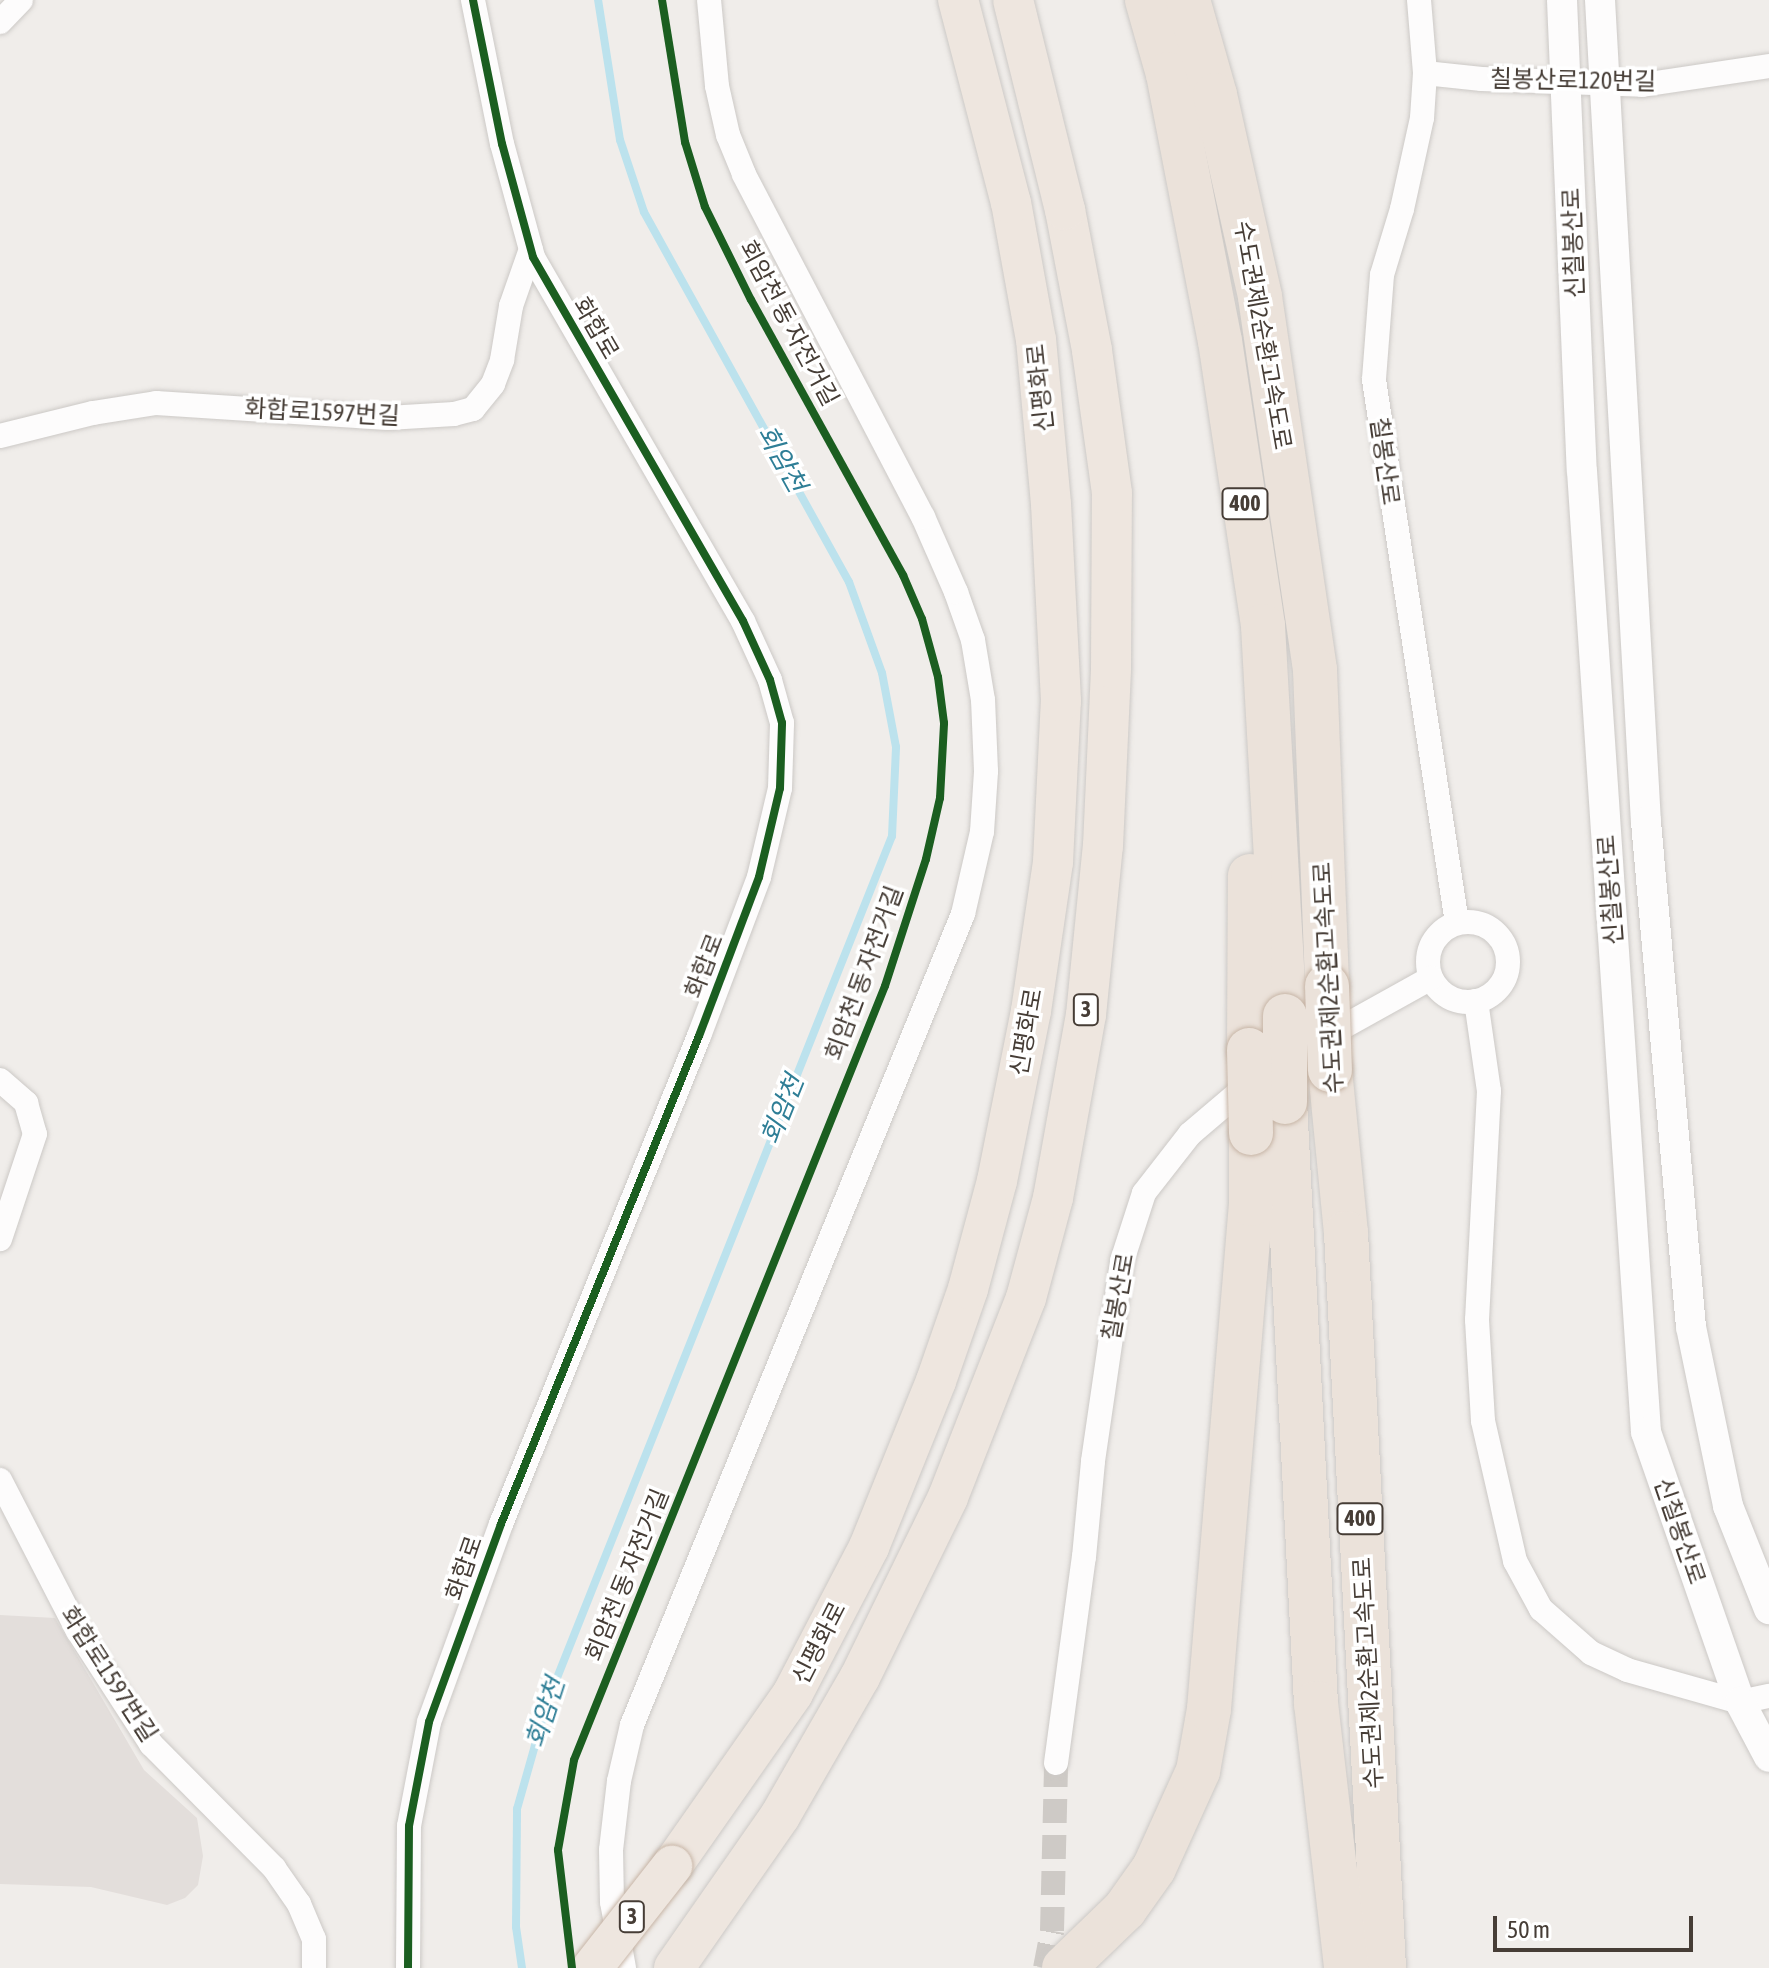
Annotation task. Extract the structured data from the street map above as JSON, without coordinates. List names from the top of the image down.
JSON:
{
  "streets": {
    "highway": [
      "수도권제2순환고속도로",
      "신평화로",
      "400",
      "3"
    ],
    "street": [
      "칠봉산로120번길",
      "신칠봉산로",
      "화합로",
      "화합로1597번길",
      "칠봉산로"
    ],
    "cycle path": ["회암천 동 자전거길"]
  },
  "crossings": [
    ["칠봉산로120번길", "신칠봉산로"],
    ["칠봉산로120번길", "칠봉산로"],
    ["화합로", "화합로1597번길"]
  ],
  "water": ["회암천"],
  "scale_bar": "50 m"
}
